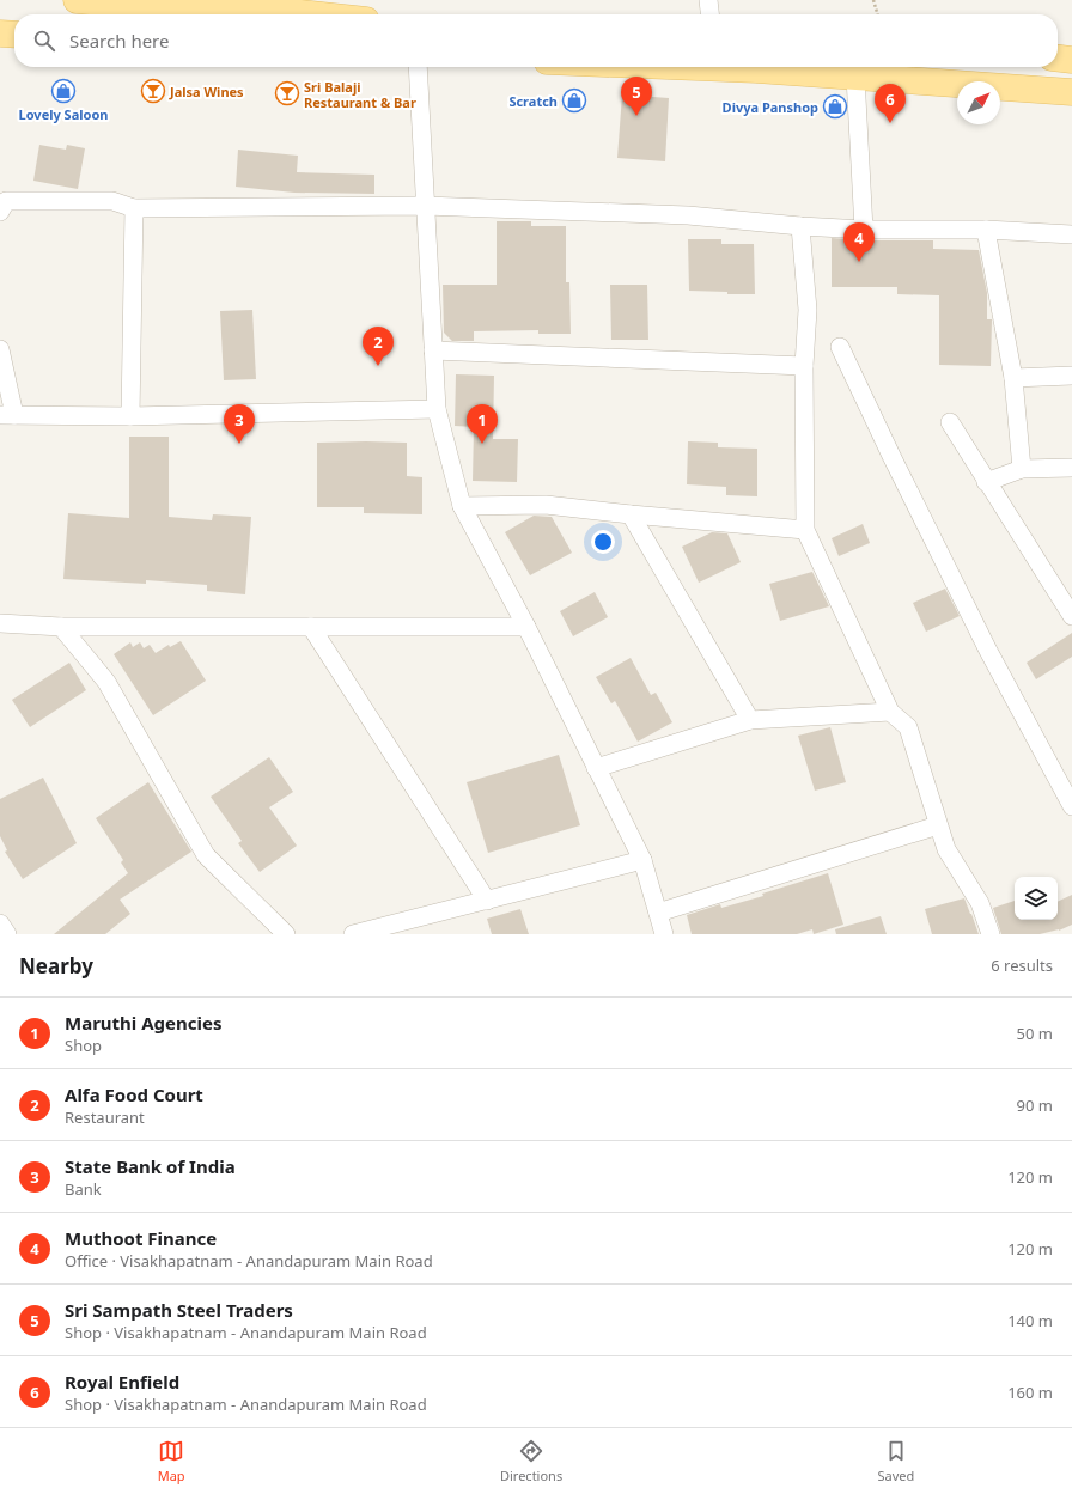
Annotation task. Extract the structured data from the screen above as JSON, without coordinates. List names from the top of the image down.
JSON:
{
  "places": {
    "shop": ["Lovely Saloon", "Scratch", "Divya Panshop"],
    "bar": ["Jalsa Wines", "Sri Balaji Restaurant & Bar"]
  },
  "north": "top right",
  "page": {
    "search": "Search here",
    "pins": [
      "5",
      "6",
      "4",
      "2",
      "1",
      "3"
    ],
    "heading": ["Nearby", "6 results"],
    "list": [
      {
        "mark": "1",
        "name": "Maruthi Agencies",
        "note": "Shop",
        "value": "50 m"
      },
      {
        "mark": "2",
        "name": "Alfa Food Court",
        "note": "Restaurant",
        "value": "90 m"
      },
      {
        "mark": "3",
        "name": "State Bank of India",
        "note": "Bank",
        "value": "120 m"
      },
      {
        "mark": "4",
        "name": "Muthoot Finance",
        "note": "Office · Visakhapatnam - Anandapuram Main Road",
        "value": "120 m"
      },
      {
        "mark": "5",
        "name": "Sri Sampath Steel Traders",
        "note": "Shop · Visakhapatnam - Anandapuram Main Road",
        "value": "140 m"
      },
      {
        "mark": "6",
        "name": "Royal Enfield",
        "note": "Shop · Visakhapatnam - Anandapuram Main Road",
        "value": "160 m"
      }
    ],
    "nav": ["Map", "Directions", "Saved"]
  }
}
